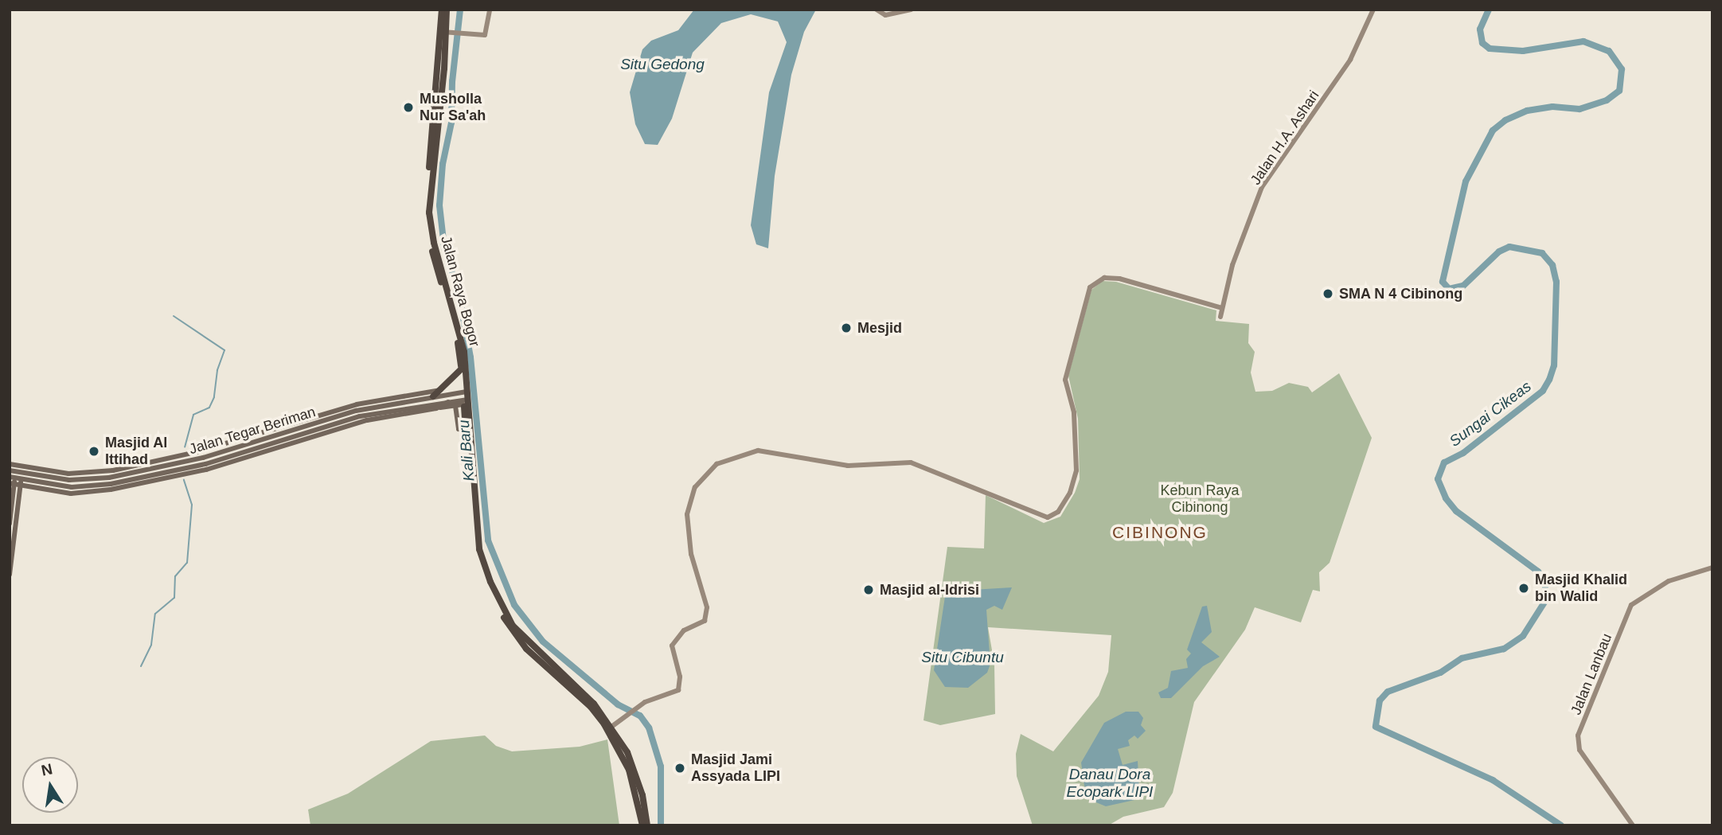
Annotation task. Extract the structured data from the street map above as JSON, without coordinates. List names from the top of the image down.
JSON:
{
  "streets": {
    "highway": ["Jalan Raya Bogor"],
    "main road": ["Jalan Tegar Beriman"],
    "street": ["Jalan H.A. Ashari", "Jalan Lanbau"]
  },
  "crossings": [
    ["Jalan Raya Bogor", "Jalan Tegar Beriman"]
  ],
  "districts": ["CIBINONG"],
  "water": [
    "Situ Gedong",
    "Sungai Cikeas",
    "Kali Baru",
    "Situ Cibuntu",
    "Danau Dora Ecopark LIPI"
  ],
  "parks": ["Kebun Raya Cibinong"],
  "places": [
    "Musholla Nur Sa'ah",
    "SMA N 4 Cibinong",
    "Mesjid",
    "Masjid Al Ittihad",
    "Masjid Khalid bin Walid",
    "Masjid al-Idrisi",
    "Masjid Jami Assyada LIPI"
  ],
  "north": "top"
}
